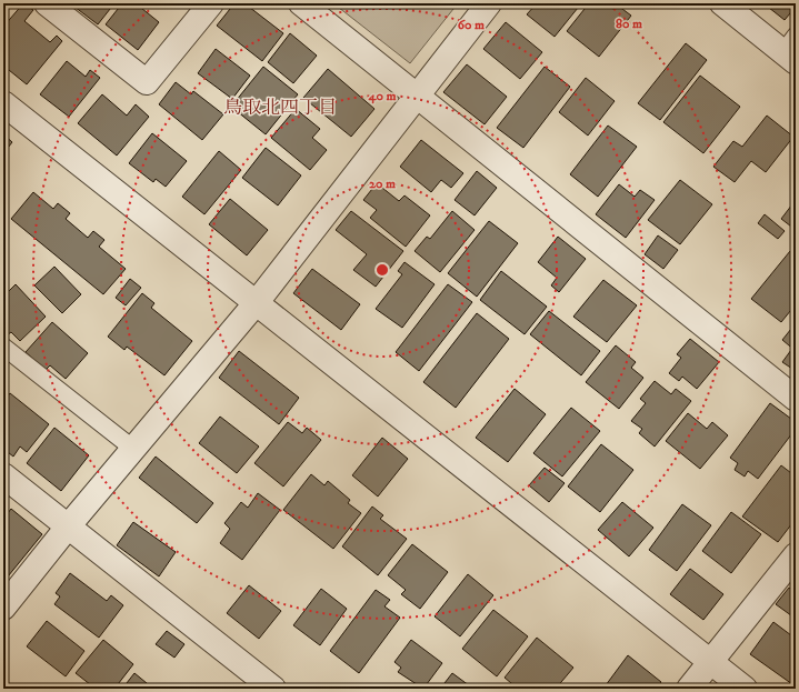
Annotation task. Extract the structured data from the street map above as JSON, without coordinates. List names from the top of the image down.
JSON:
{
  "districts": ["鳥取北四丁目"],
  "rings": [
    "80 m",
    "60 m",
    "40 m",
    "20 m"
  ]
}
